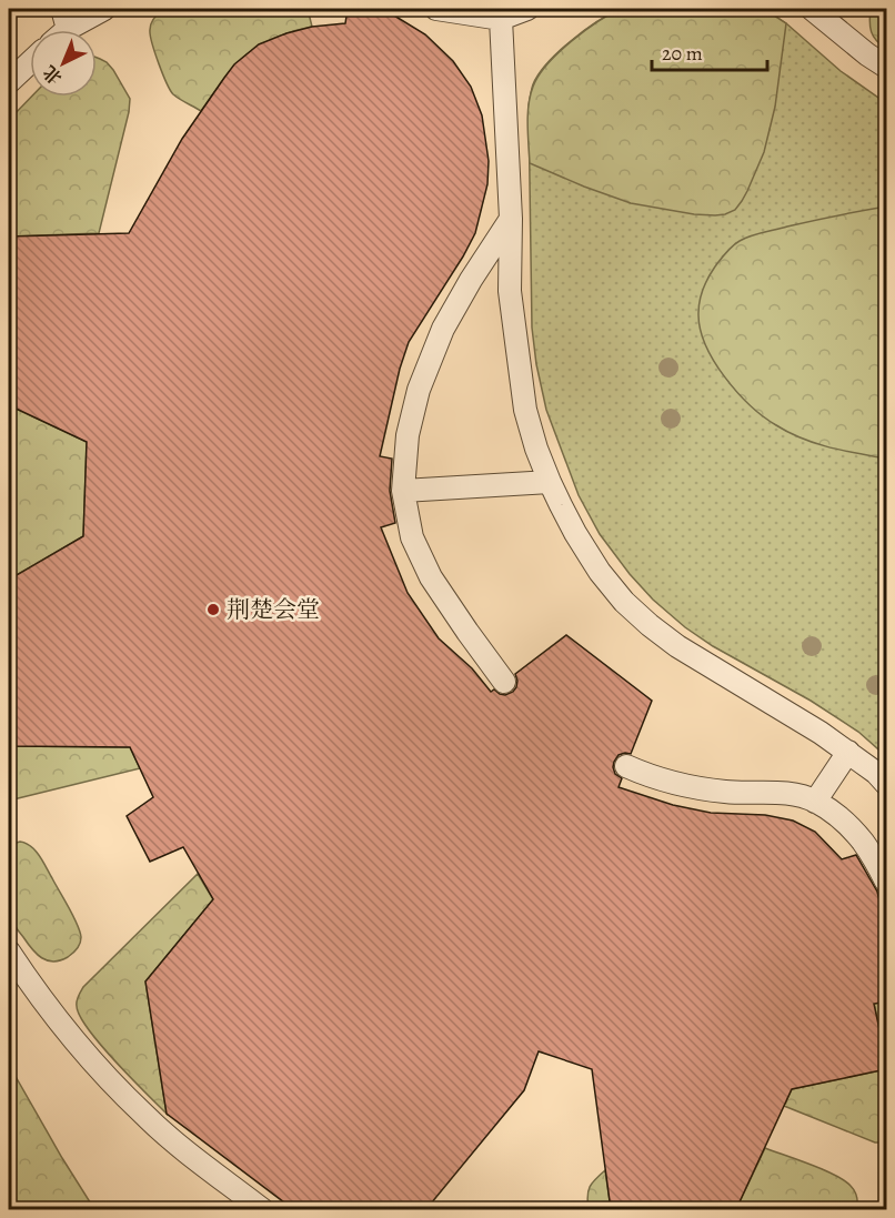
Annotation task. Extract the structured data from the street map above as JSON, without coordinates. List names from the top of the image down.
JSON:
{
  "places": ["荆楚会堂"],
  "scale_bar": "20 m",
  "north": "bottom left"
}
